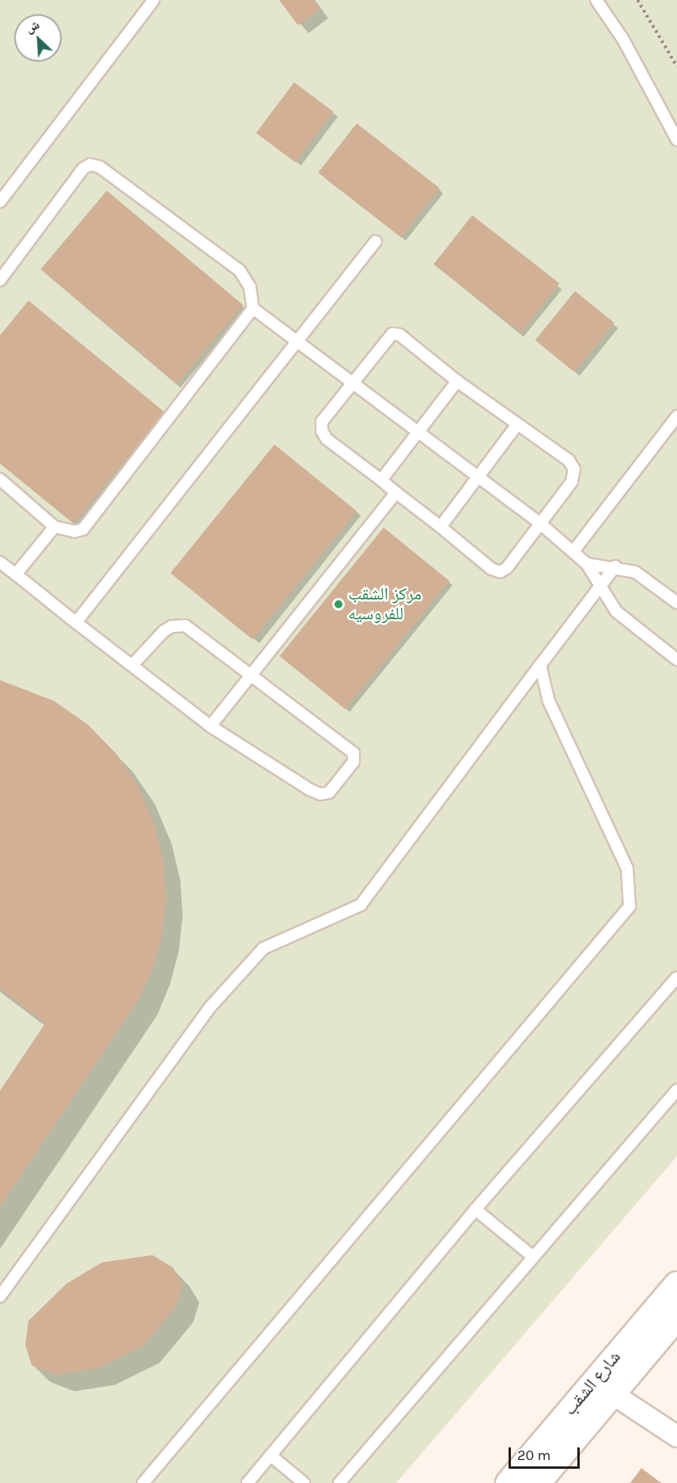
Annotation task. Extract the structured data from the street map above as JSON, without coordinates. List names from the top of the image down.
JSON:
{
  "streets": {
    "street": ["شارع الشقب"]
  },
  "places": ["مركز الشقب للفروسيه"],
  "scale_bar": "20 m",
  "north": "top left"
}
